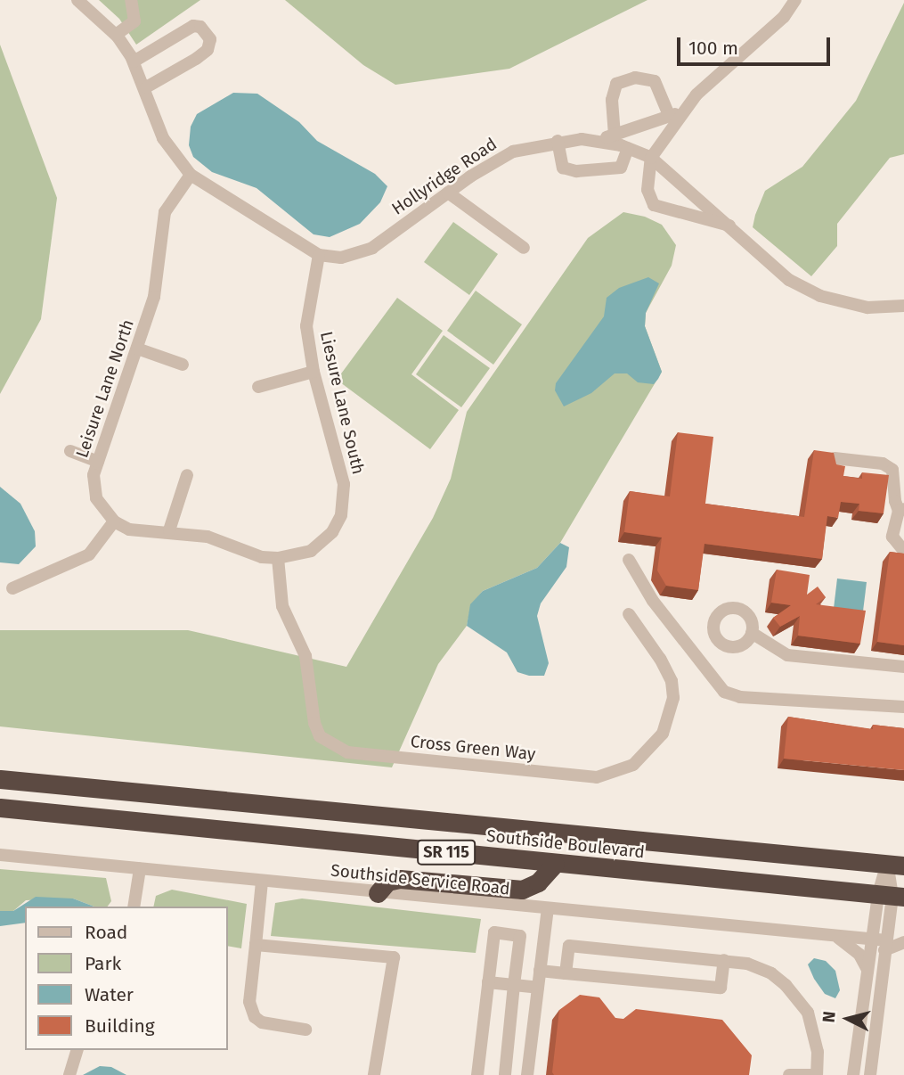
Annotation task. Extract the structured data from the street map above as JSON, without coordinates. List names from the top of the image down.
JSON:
{
  "streets": {
    "highway": ["Southside Boulevard", "SR 115"],
    "street": [
      "Hollyridge Road",
      "Leisure Lane North",
      "Liesure Lane South",
      "Cross Green Way",
      "Southside Service Road"
    ]
  },
  "crossings": [
    ["Hollyridge Road", "Liesure Lane South"],
    ["Liesure Lane South", "Cross Green Way"]
  ],
  "legend": [
    "Road",
    "Park",
    "Water",
    "Building"
  ],
  "scale_bar": "100 m",
  "north": "left"
}
